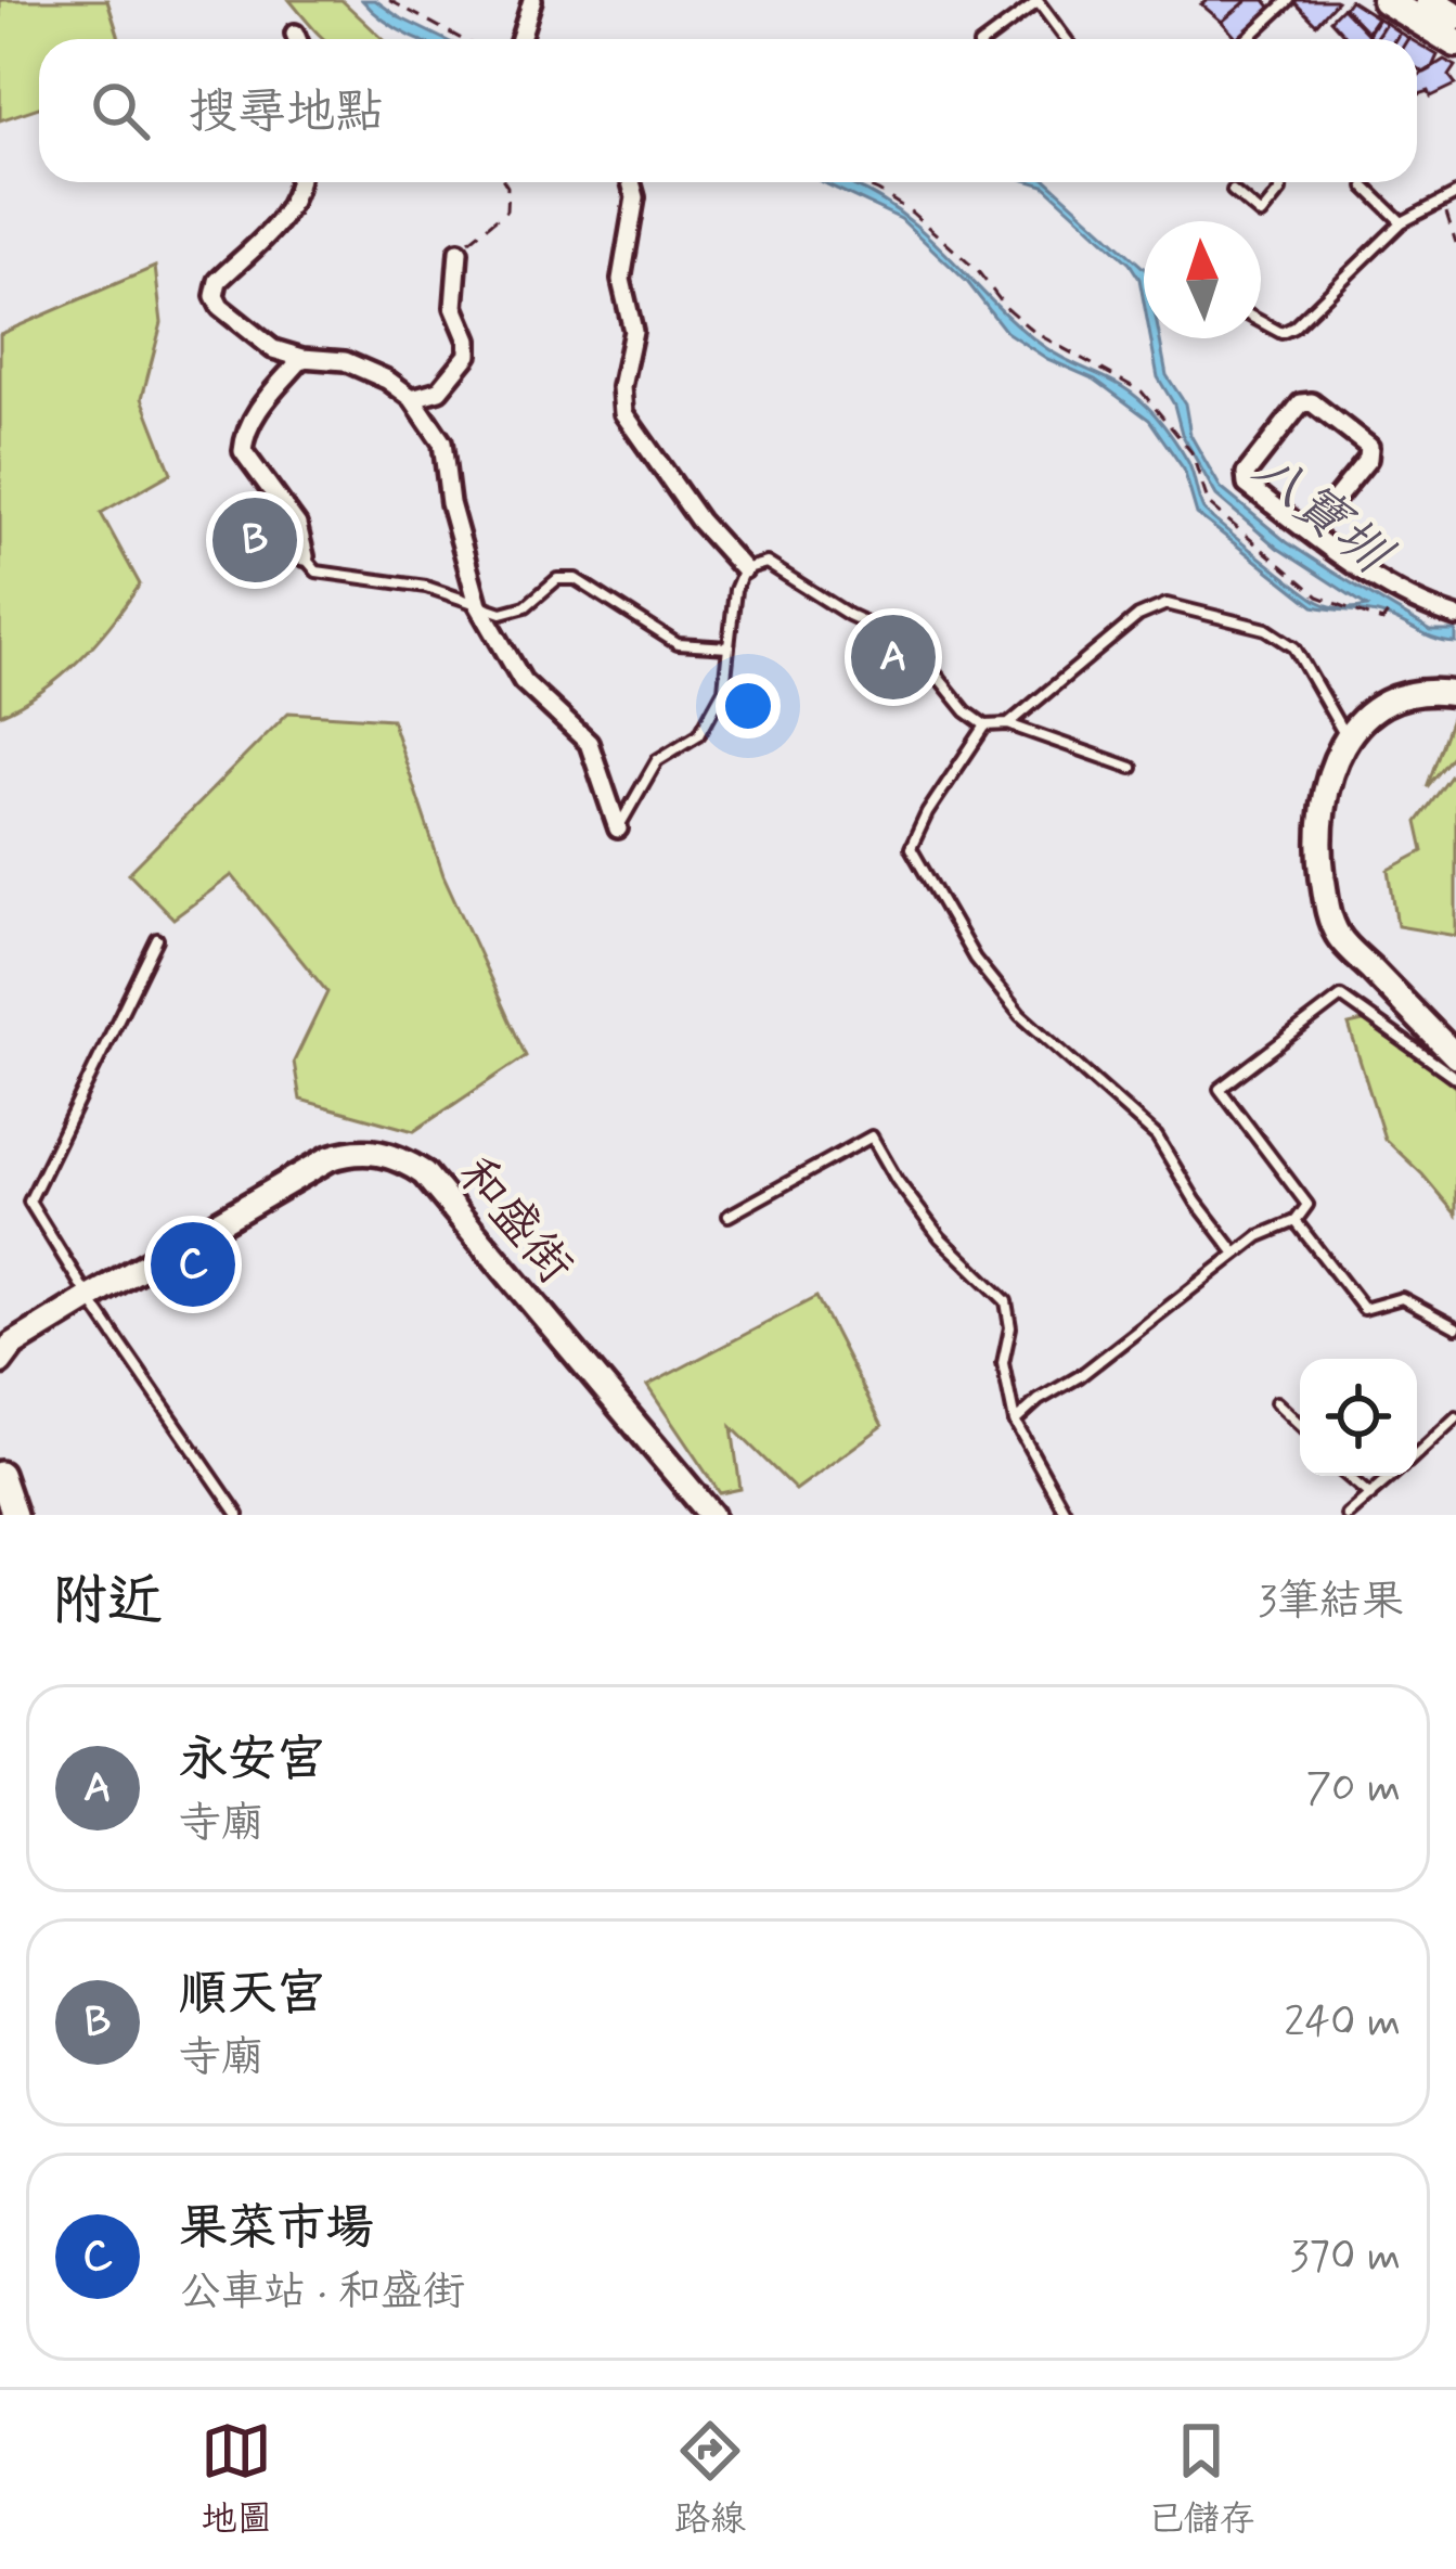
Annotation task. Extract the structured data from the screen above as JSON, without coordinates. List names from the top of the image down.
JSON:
{
  "streets": {
    "main road": ["和盛街"]
  },
  "water": ["八寶圳"],
  "north": "top",
  "page": {
    "search": "搜尋地點",
    "pins": ["B", "A", "C"],
    "heading": ["附近", "3筆結果"],
    "list": [
      {
        "mark": "A",
        "name": "永安宮",
        "note": "寺廟",
        "value": "70 m"
      },
      {
        "mark": "B",
        "name": "順天宮",
        "note": "寺廟",
        "value": "240 m"
      },
      {
        "mark": "C",
        "name": "果菜市場",
        "note": "公車站 · 和盛街",
        "value": "370 m"
      }
    ],
    "nav": ["地圖", "路線", "已儲存"]
  }
}
